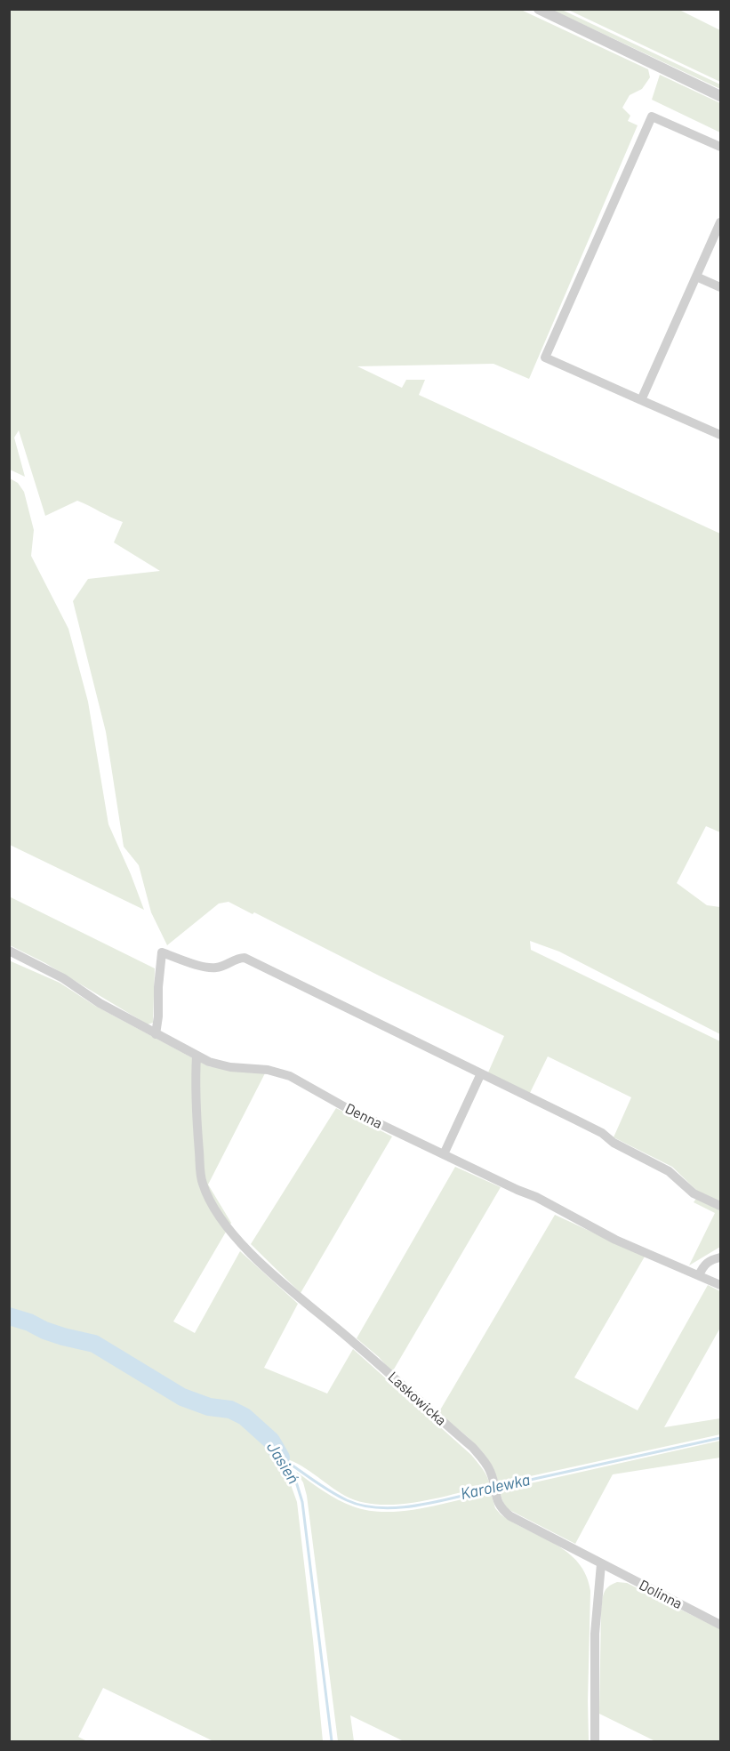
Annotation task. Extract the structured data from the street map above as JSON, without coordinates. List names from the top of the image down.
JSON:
{
  "streets": {
    "street": ["Denna", "Laskowicka", "Dolinna"]
  },
  "crossings": [
    ["Denna", "Laskowicka"],
    ["Laskowicka", "Dolinna"]
  ],
  "water": ["Jasień", "Karolewka"]
}
